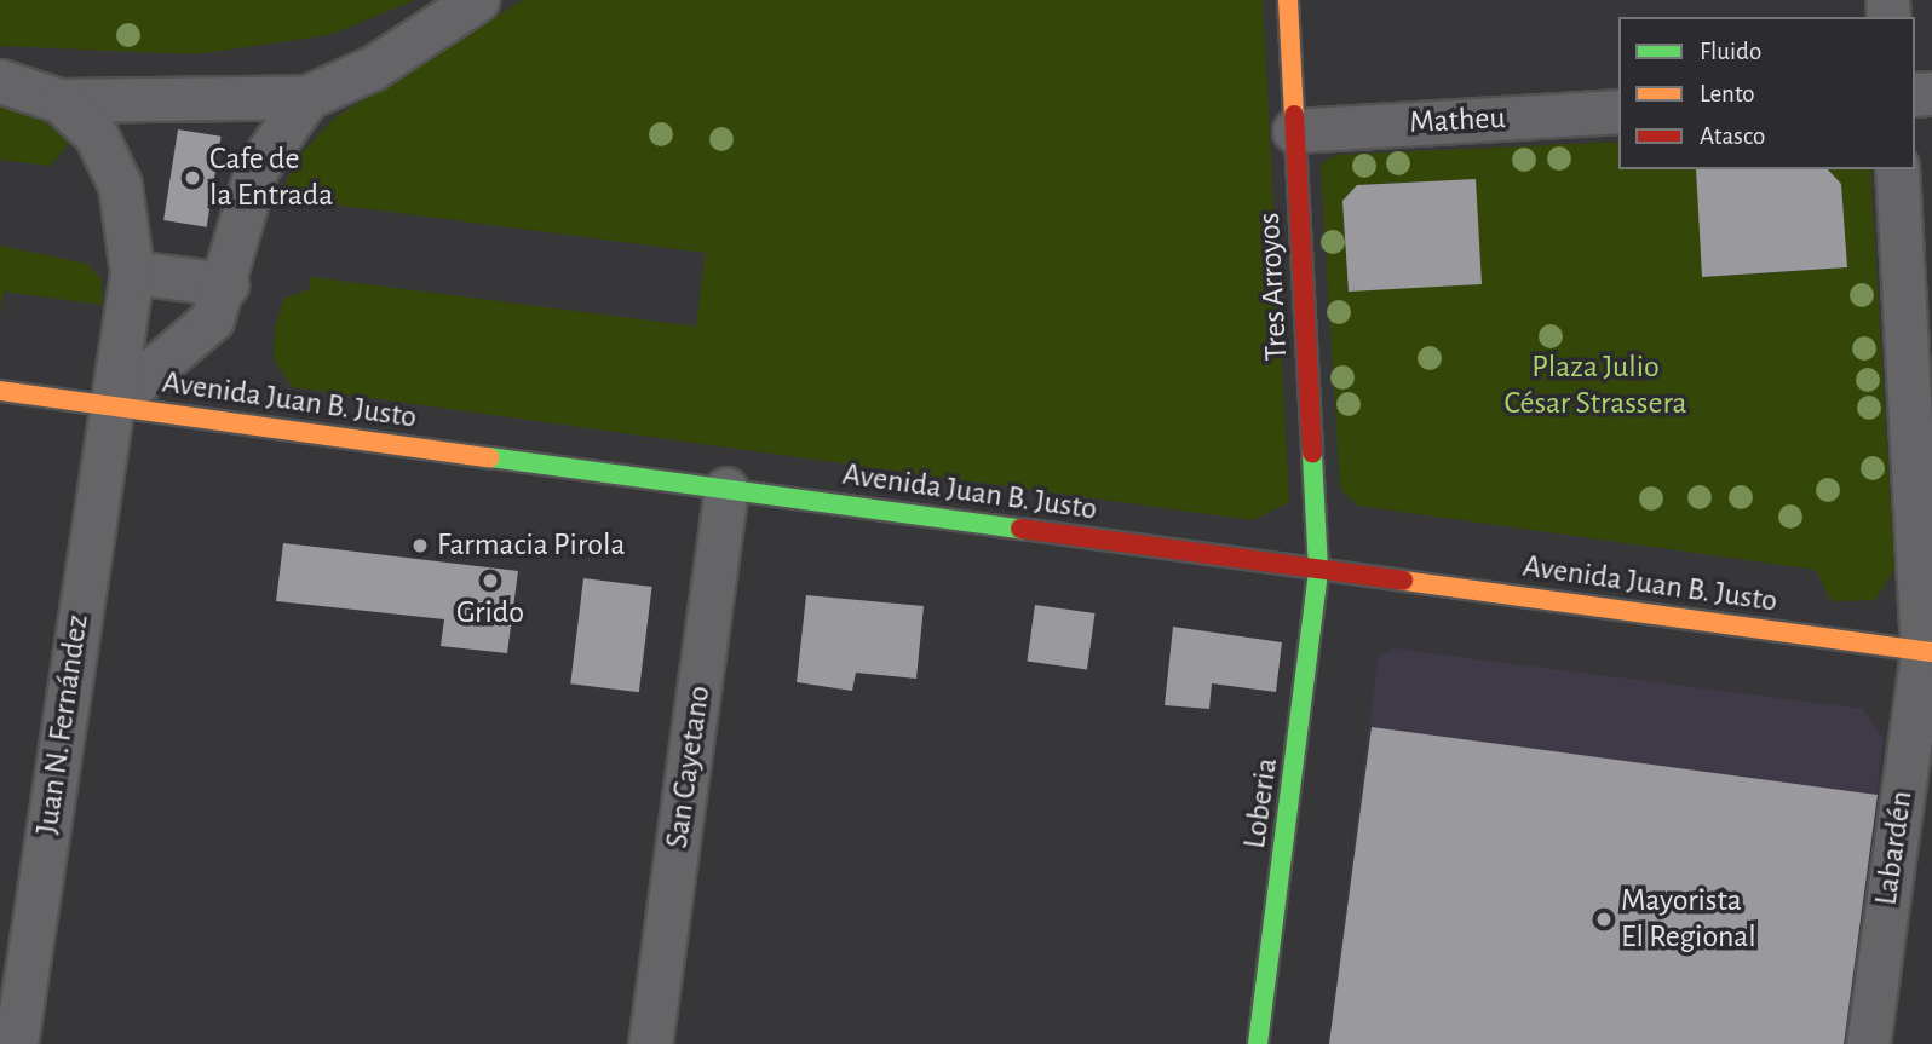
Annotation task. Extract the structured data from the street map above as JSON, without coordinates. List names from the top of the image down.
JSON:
{
  "streets": {
    "main road": ["Tres Arroyos", "Avenida Juan B. Justo", "Loberia"],
    "street": [
      "Matheu",
      "Juan N. Fernández",
      "San Cayetano",
      "Labardén"
    ]
  },
  "crossings": [
    ["Matheu", "Tres Arroyos"],
    ["Tres Arroyos", "Avenida Juan B. Justo"],
    ["Tres Arroyos", "Loberia"],
    ["Avenida Juan B. Justo", "Juan N. Fernández"],
    ["Avenida Juan B. Justo", "San Cayetano"],
    ["Avenida Juan B. Justo", "Loberia"],
    ["Avenida Juan B. Justo", "Labardén"]
  ],
  "parks": ["Plaza Julio César Strassera"],
  "places": [
    "Cafe de la Entrada",
    "Farmacia Pirola",
    "Grido",
    "Mayorista El Regional"
  ],
  "legend": ["Fluido", "Lento", "Atasco"]
}
